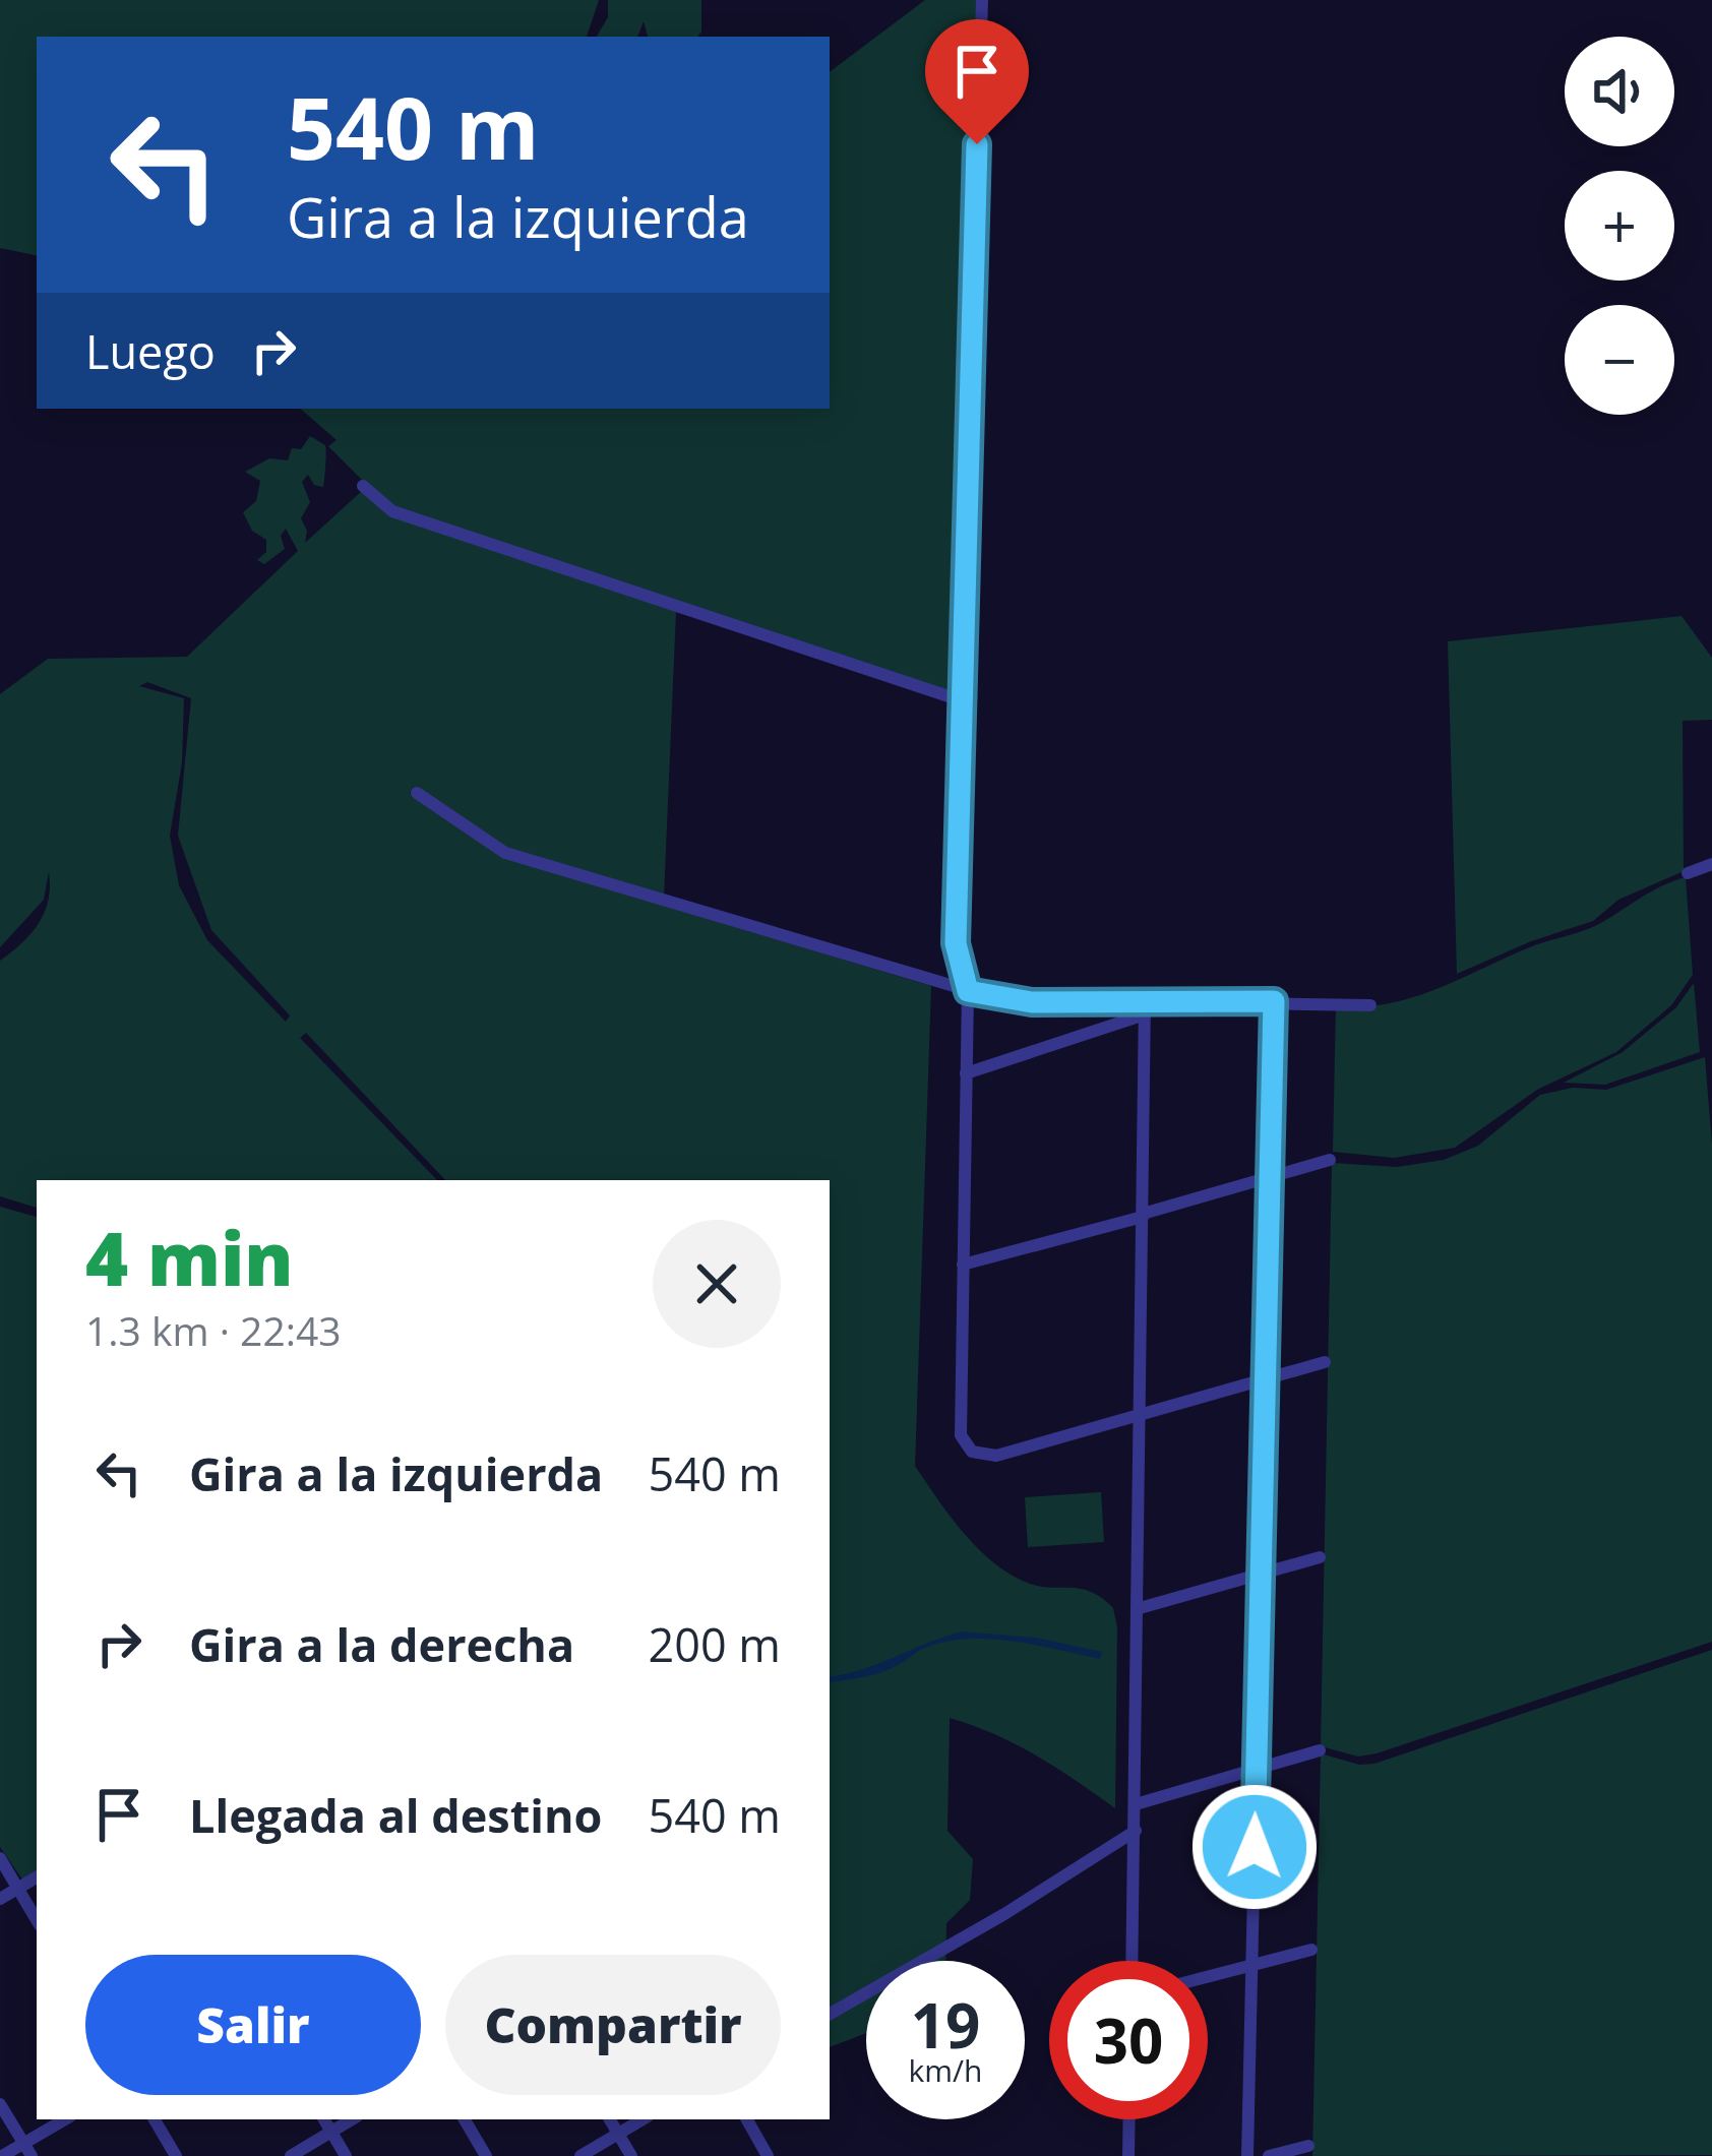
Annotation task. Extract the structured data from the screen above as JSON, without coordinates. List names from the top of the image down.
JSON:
{
  "page": {
    "map_buttons": ["+", "−"],
    "turn": ["540 m", "Gira a la izquierda"],
    "then": "Luego",
    "heading": ["4 min", "1.3 km · 22:43"],
    "list": [
      {
        "name": "Gira a la izquierda",
        "value": "540 m"
      },
      {
        "name": "Gira a la derecha",
        "value": "200 m"
      },
      {
        "name": "Llegada al destino",
        "value": "540 m"
      }
    ],
    "buttons": ["Salir", "Compartir"],
    "speed": "19 km/h",
    "limit": "30"
  }
}
